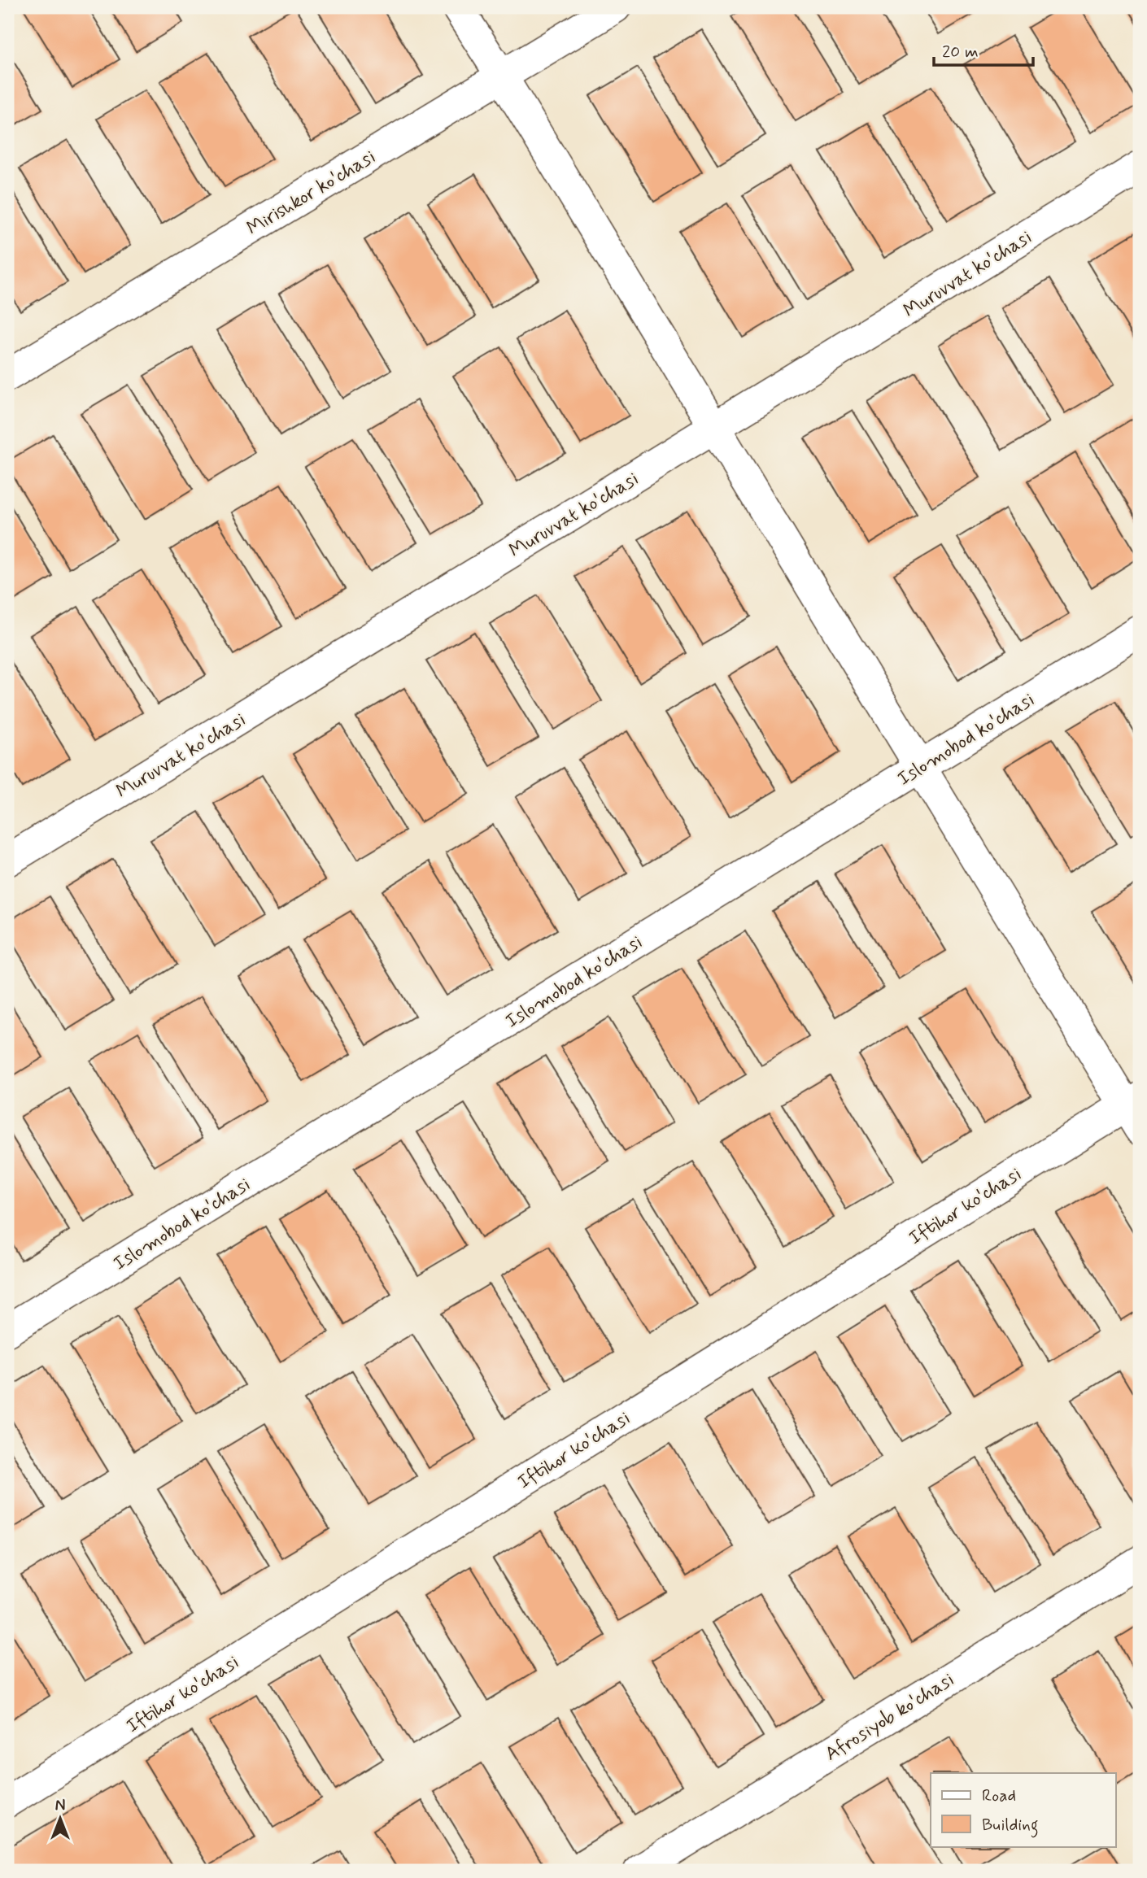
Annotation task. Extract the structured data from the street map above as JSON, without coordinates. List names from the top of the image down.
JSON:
{
  "streets": {
    "street": [
      "Mirishkor ko'chasi",
      "Muruvvat ko'chasi",
      "Islomobod ko'chasi",
      "Iftihor ko'chasi",
      "Afrosiyob ko'chasi"
    ]
  },
  "legend": ["Road", "Building"],
  "scale_bar": "20 m",
  "north": "top"
}
